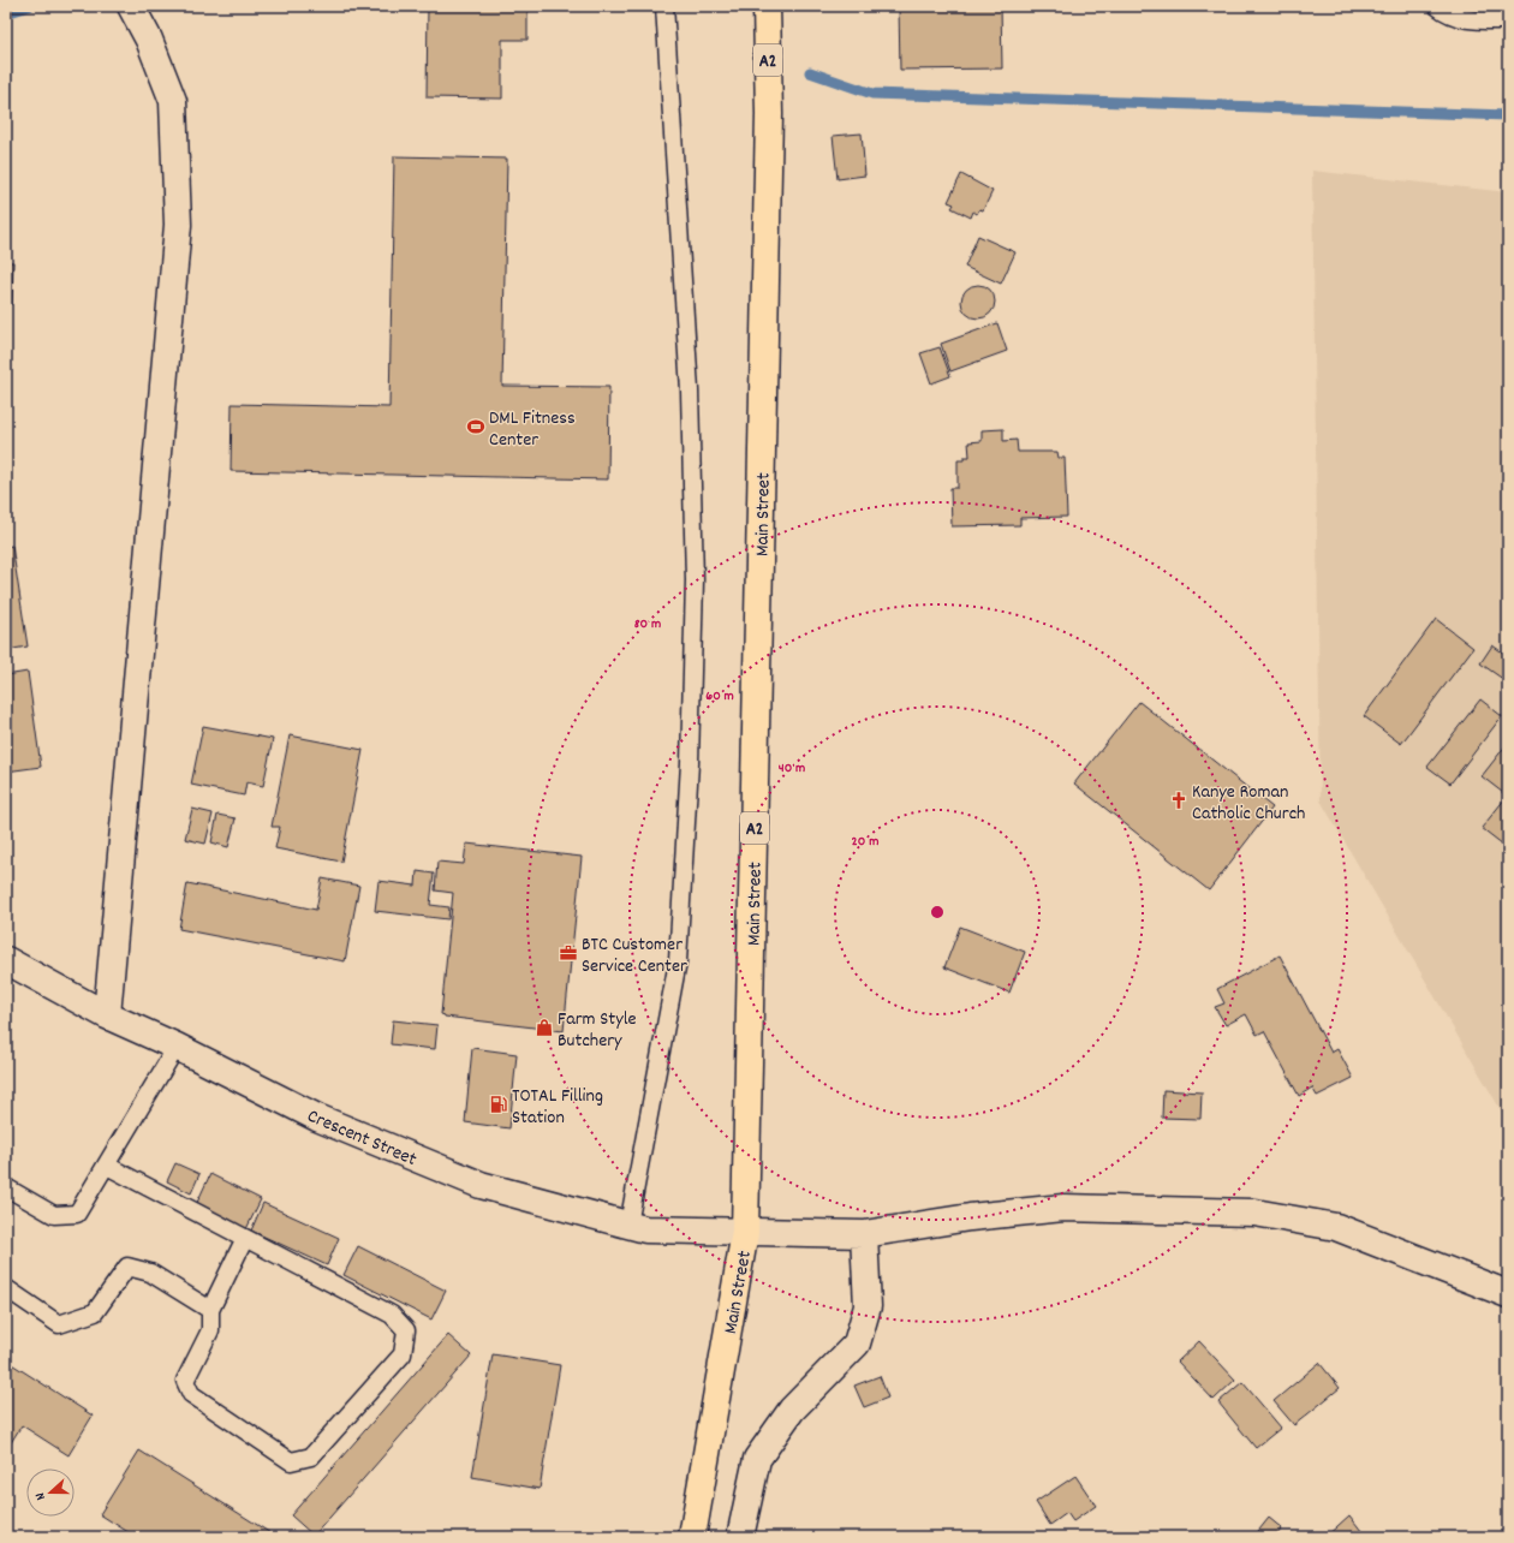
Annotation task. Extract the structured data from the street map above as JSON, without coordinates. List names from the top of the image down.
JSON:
{
  "streets": {
    "highway": ["A2", "Main Street"],
    "street": ["Crescent Street"]
  },
  "crossings": [
    ["Main Street", "Crescent Street"]
  ],
  "places": {
    "sports": ["DML Fitness Center"],
    "church": ["Kanye Roman Catholic Church"],
    "office": ["BTC Customer Service Center"],
    "shop": ["Farm Style Butchery"],
    "fuel station": ["TOTAL Filling Station"]
  },
  "north": "left",
  "rings": [
    "80 m",
    "60 m",
    "40 m",
    "20 m"
  ]
}
